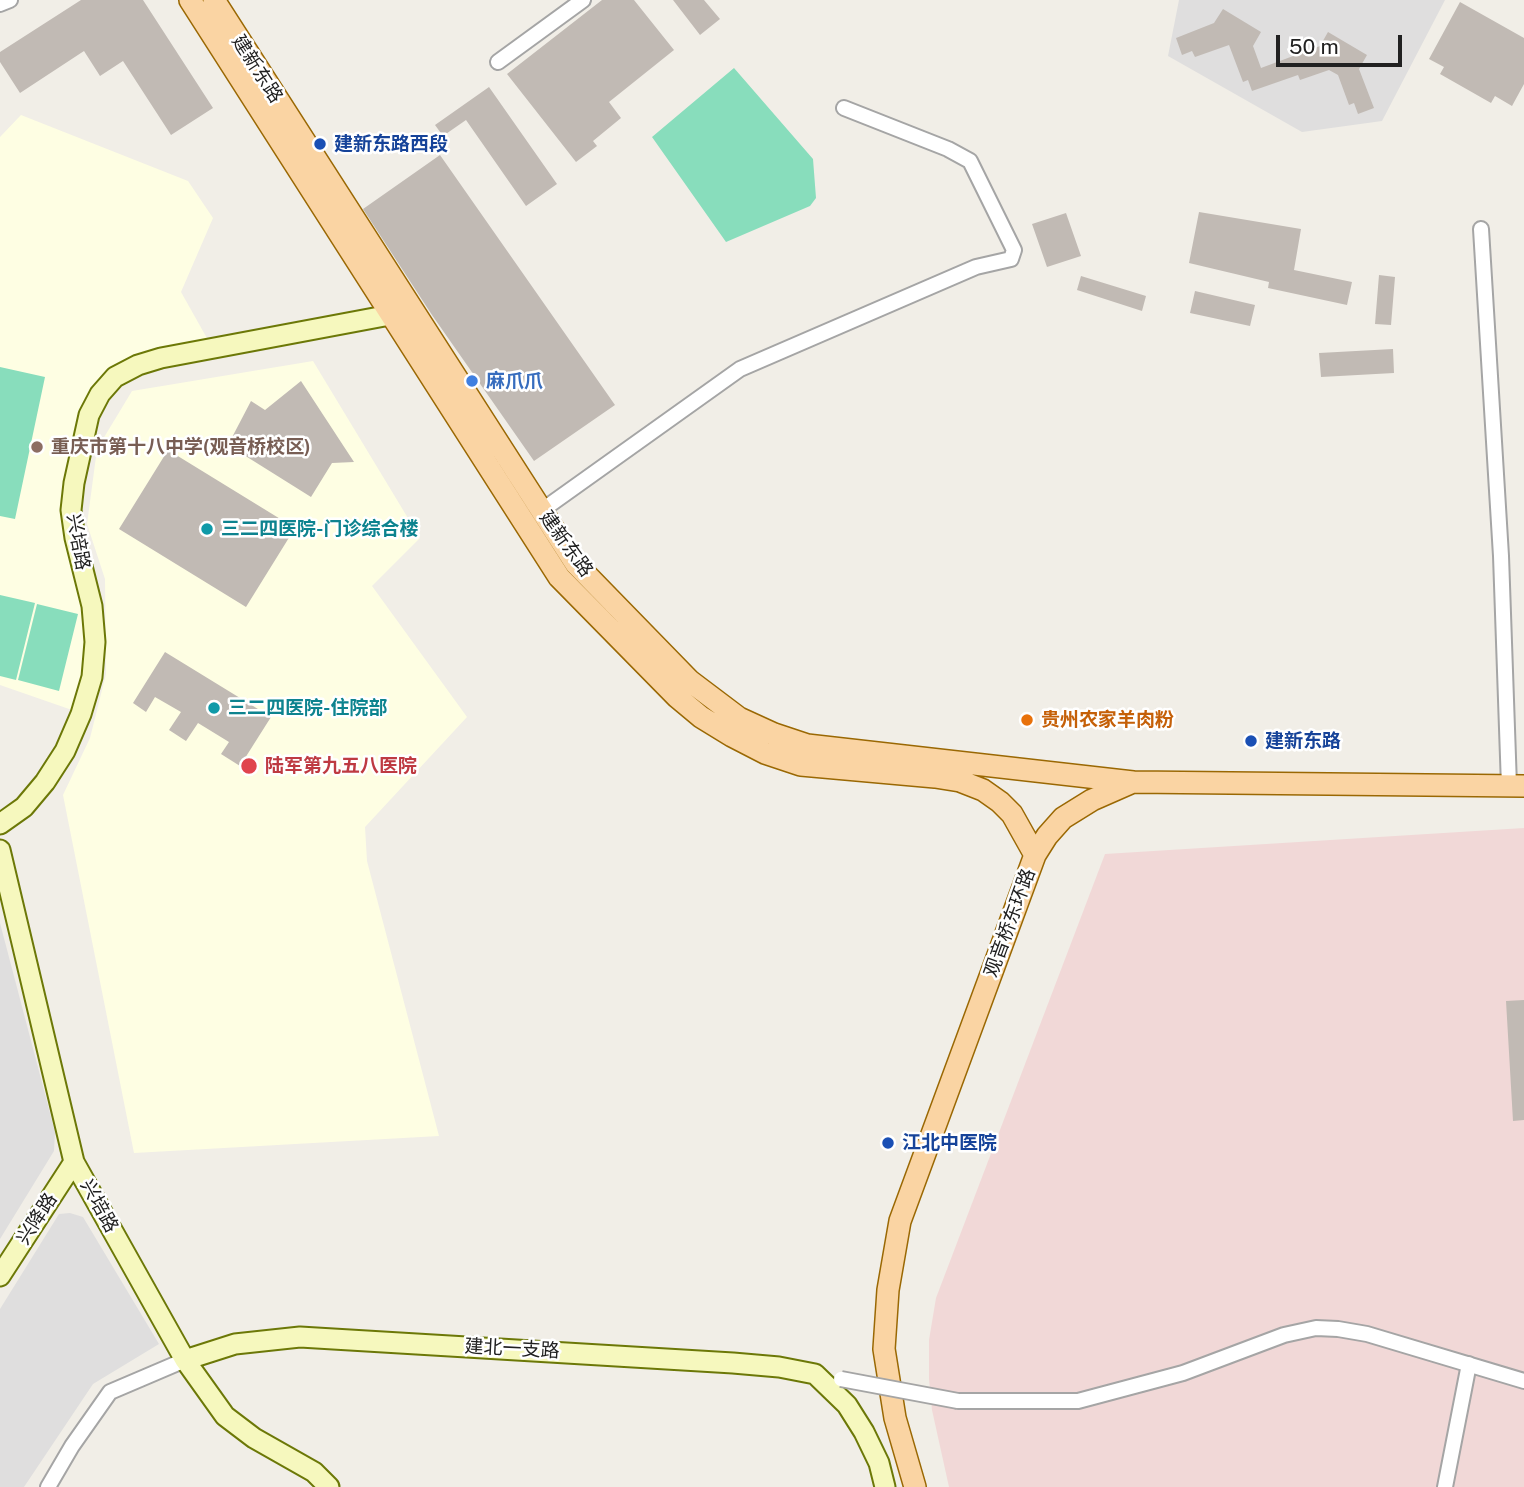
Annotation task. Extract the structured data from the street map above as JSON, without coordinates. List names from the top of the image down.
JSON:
{
  "streets": {
    "main road": ["建新东路", "观音桥东环路"],
    "street": ["兴培路", "兴降路", "建北一支路"]
  },
  "crossings": [
    ["建新东路", "兴培路"],
    ["建新东路", "观音桥东环路"],
    ["兴培路", "兴降路"],
    ["兴培路", "建北一支路"]
  ],
  "places": [
    "建新东路西段",
    "麻爪爪",
    "重庆市第十八中学(观音桥校区)",
    "三二四医院-门诊综合楼",
    "三二四医院-住院部",
    "贵州农家羊肉粉",
    "建新东路",
    "陆军第九五八医院",
    "江北中医院"
  ],
  "scale_bar": "50 m"
}
